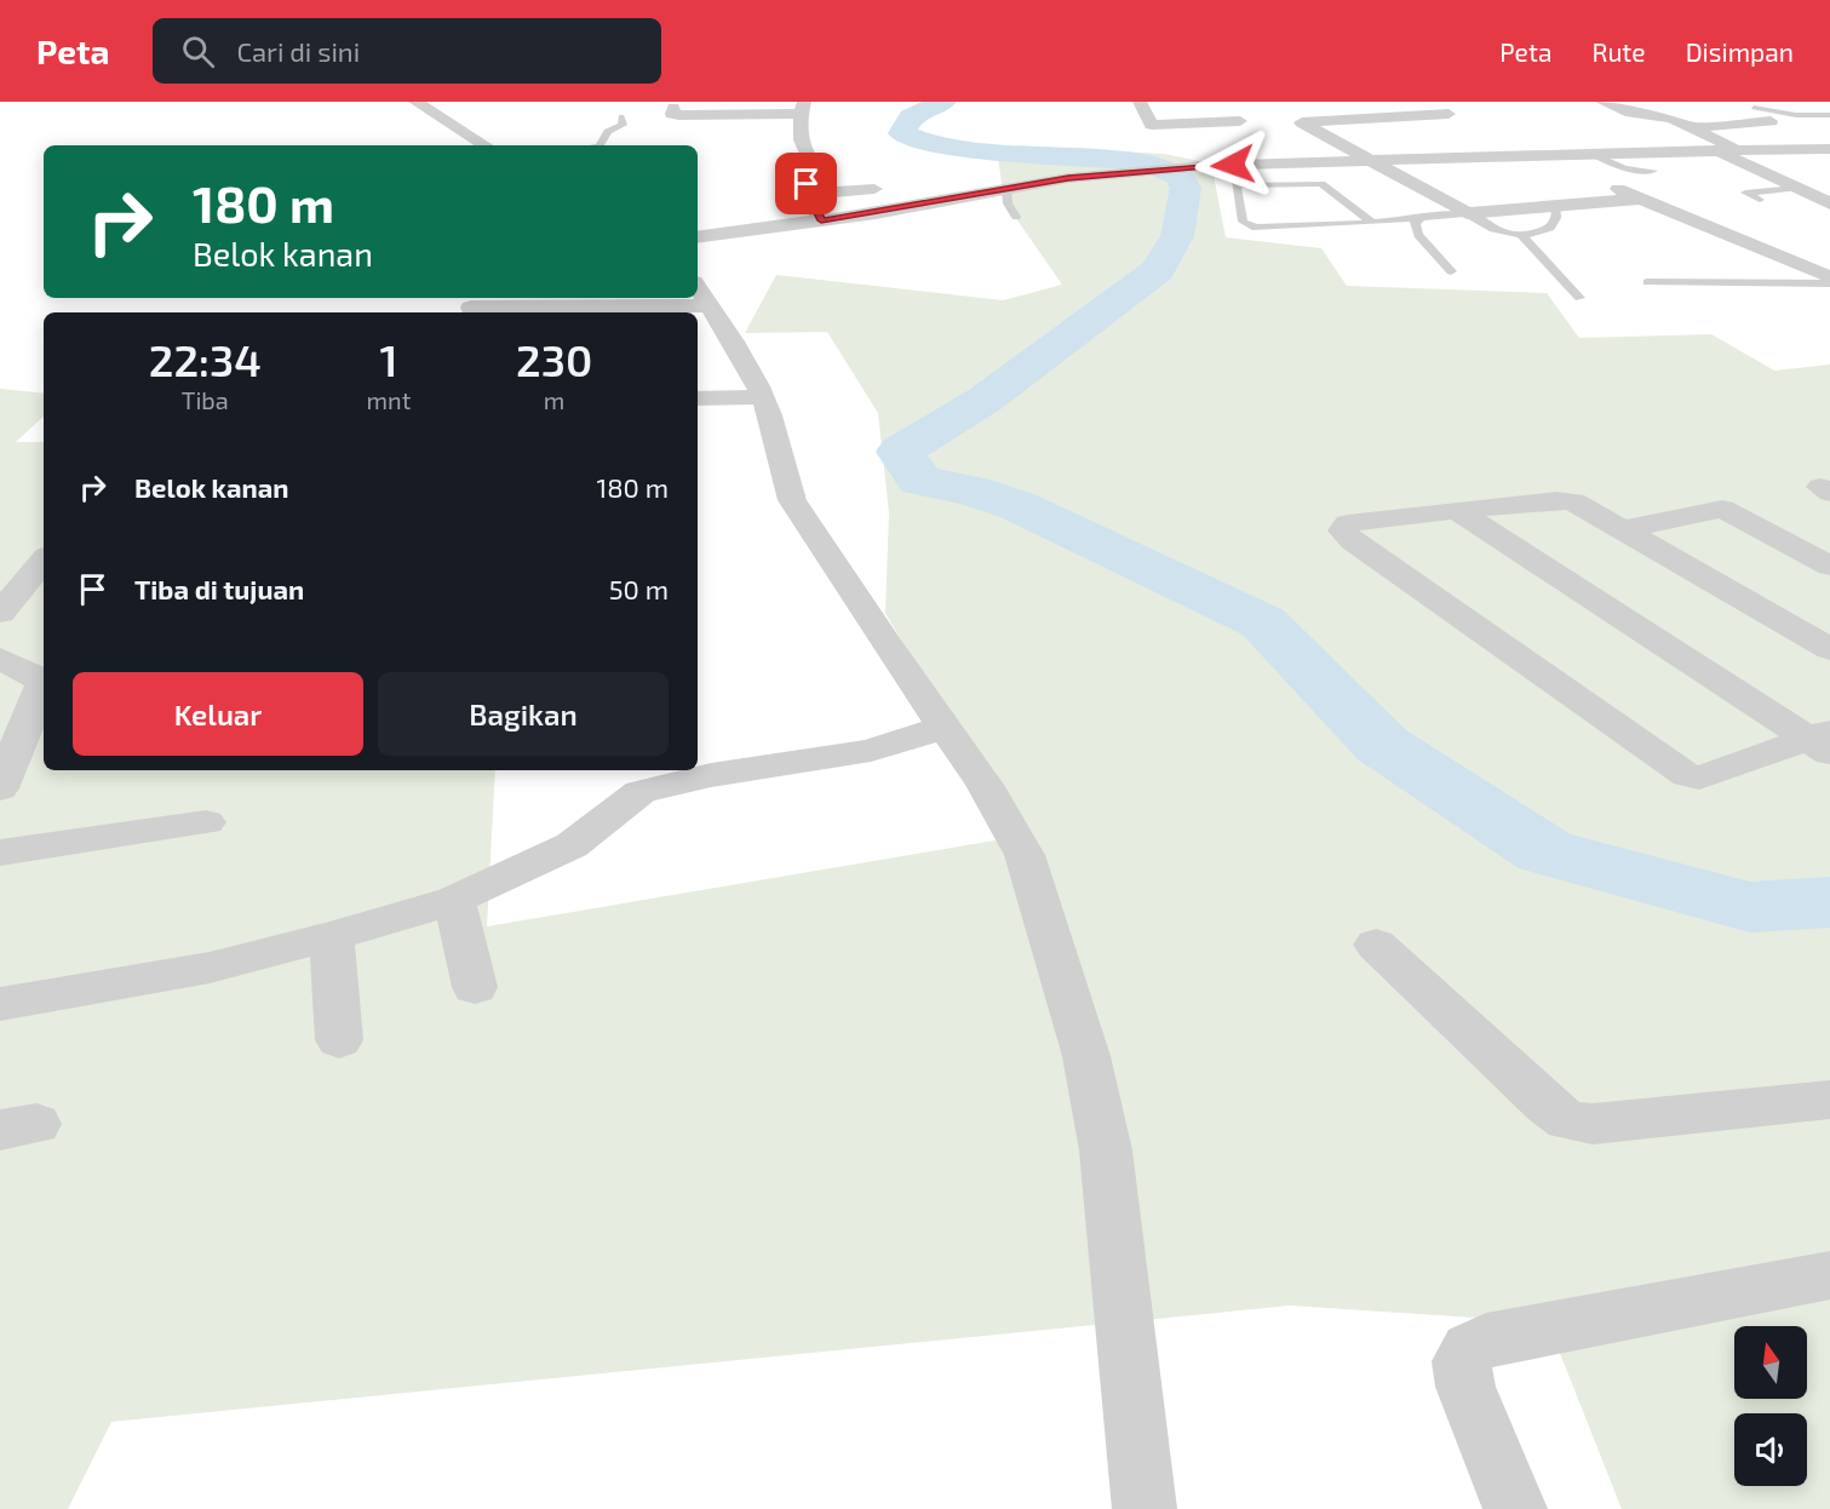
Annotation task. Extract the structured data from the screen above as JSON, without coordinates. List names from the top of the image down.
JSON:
{
  "north": "top",
  "page": {
    "header": "Peta",
    "search": "Cari di sini",
    "nav": ["Peta", "Rute", "Disimpan"],
    "turn": ["180 m", "Belok kanan"],
    "eta": [
      "22:34",
      "Tiba",
      "1",
      "mnt",
      "230",
      "m"
    ],
    "list": [
      {
        "name": "Belok kanan",
        "value": "180 m"
      },
      {
        "name": "Tiba di tujuan",
        "value": "50 m"
      }
    ],
    "buttons": ["Keluar", "Bagikan"]
  }
}
